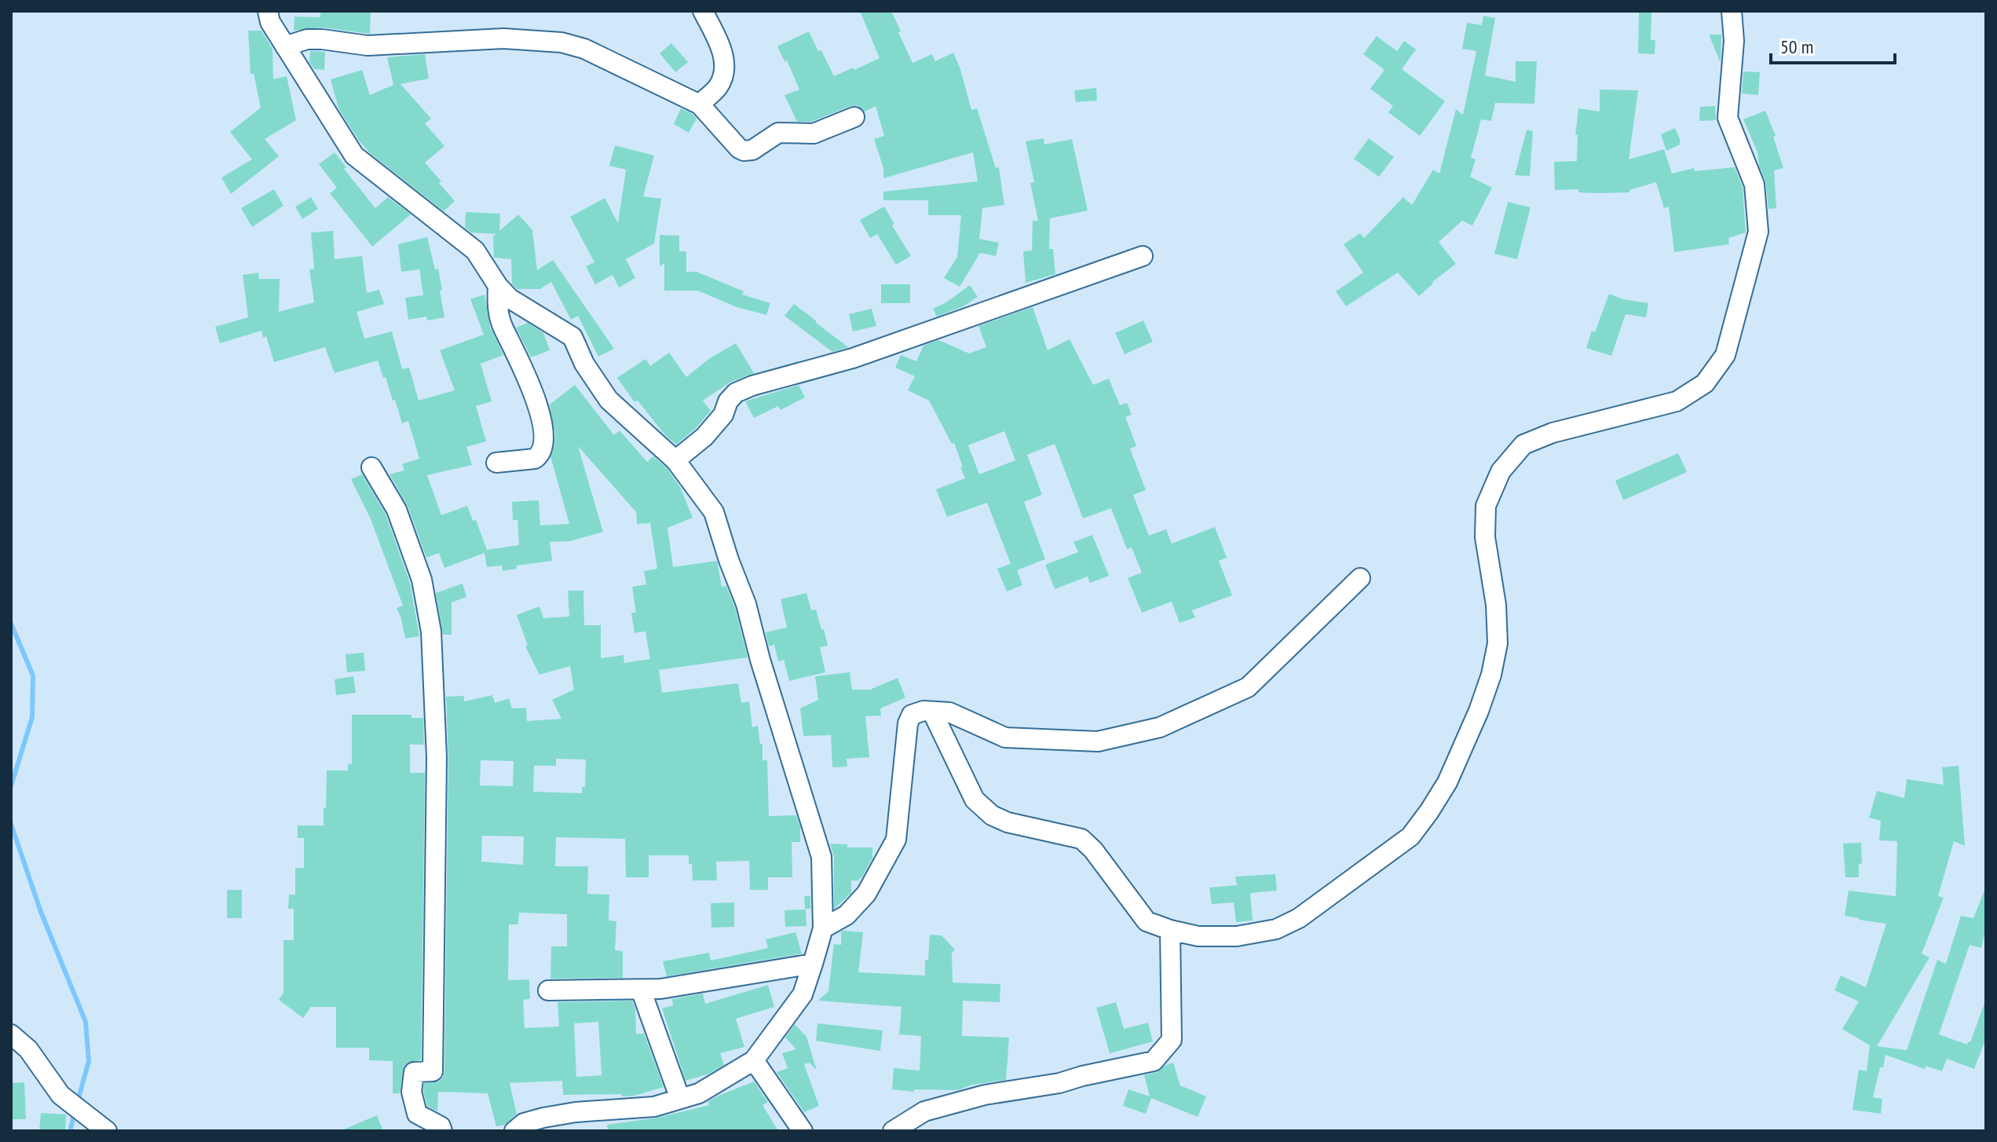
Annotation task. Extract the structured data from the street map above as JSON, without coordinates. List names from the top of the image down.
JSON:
{
  "scale_bar": "50 m"
}
